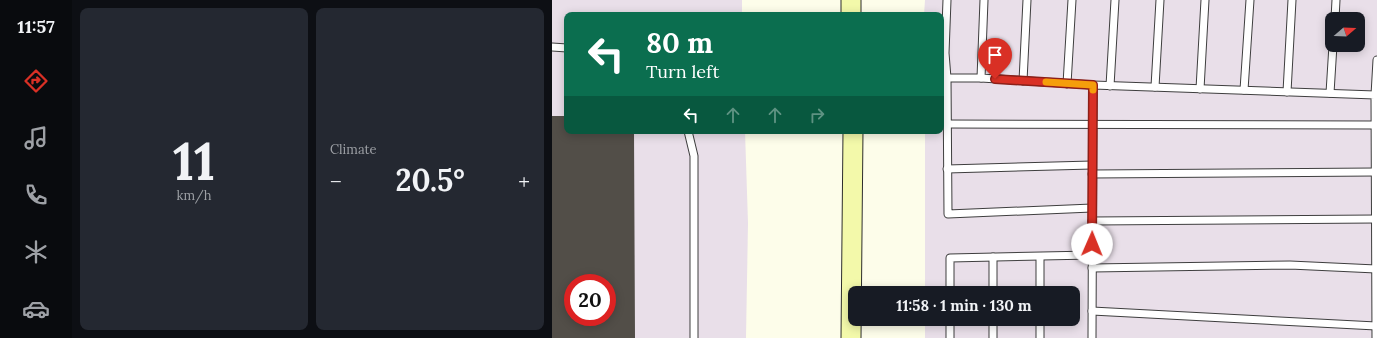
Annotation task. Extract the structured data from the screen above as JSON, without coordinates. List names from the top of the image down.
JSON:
{
  "north": "right",
  "page": {
    "tabs": "11:57",
    "tile": [
      ["11", "km/h"],
      "Climate"
    ],
    "turn": ["80 m", "Turn left"],
    "heat": ["−", "20.5°", "+"],
    "limit": "20",
    "trip": "11:58 · 1 min · 130 m"
  }
}
